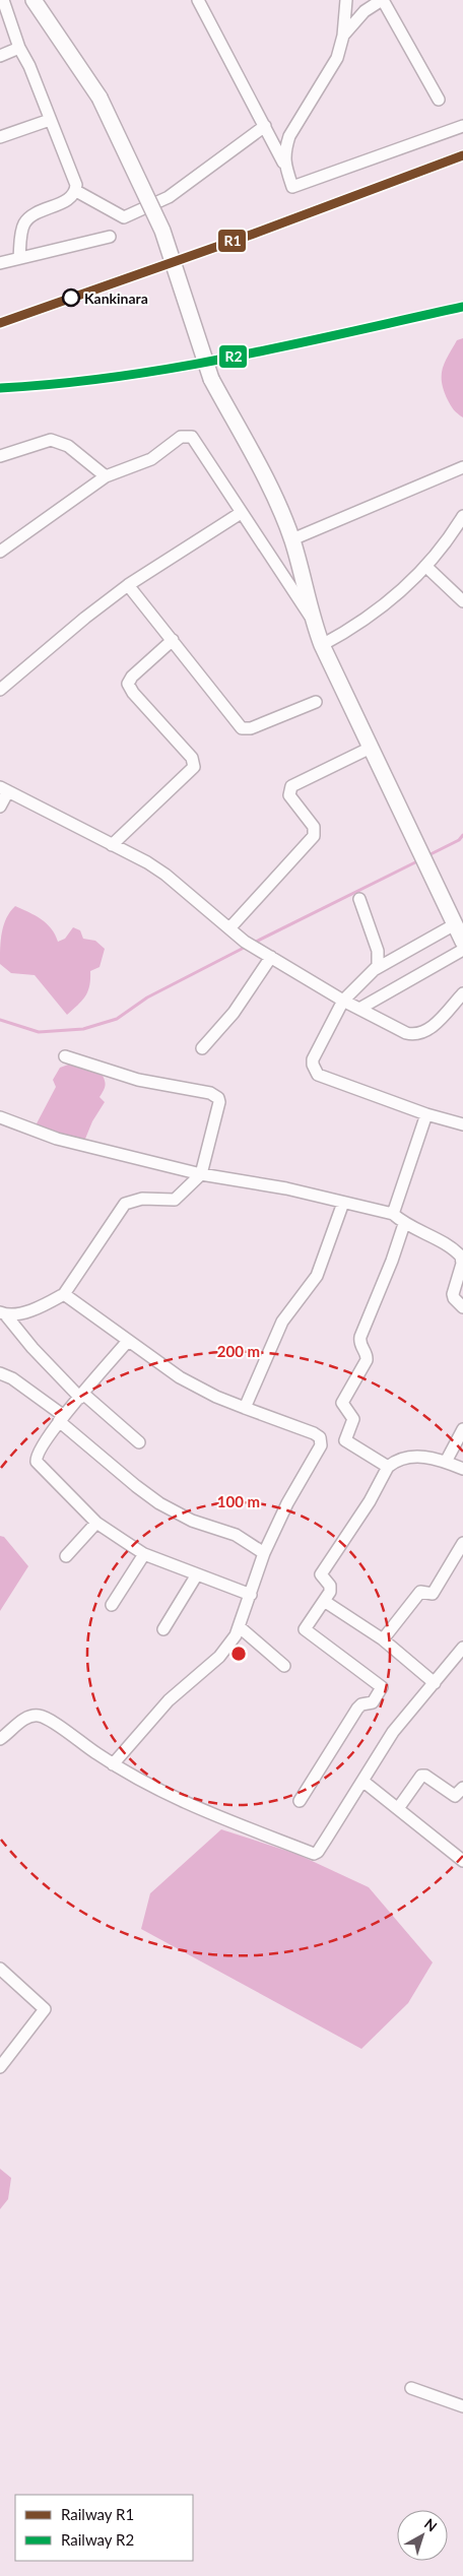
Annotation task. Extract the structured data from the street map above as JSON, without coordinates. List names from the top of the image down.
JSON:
{
  "places": ["Kankinara"],
  "lines": ["rail line R1", "rail line R2"],
  "legend": ["Railway R1", "Railway R2"],
  "north": "top right",
  "rings": ["200 m", "100 m"]
}
